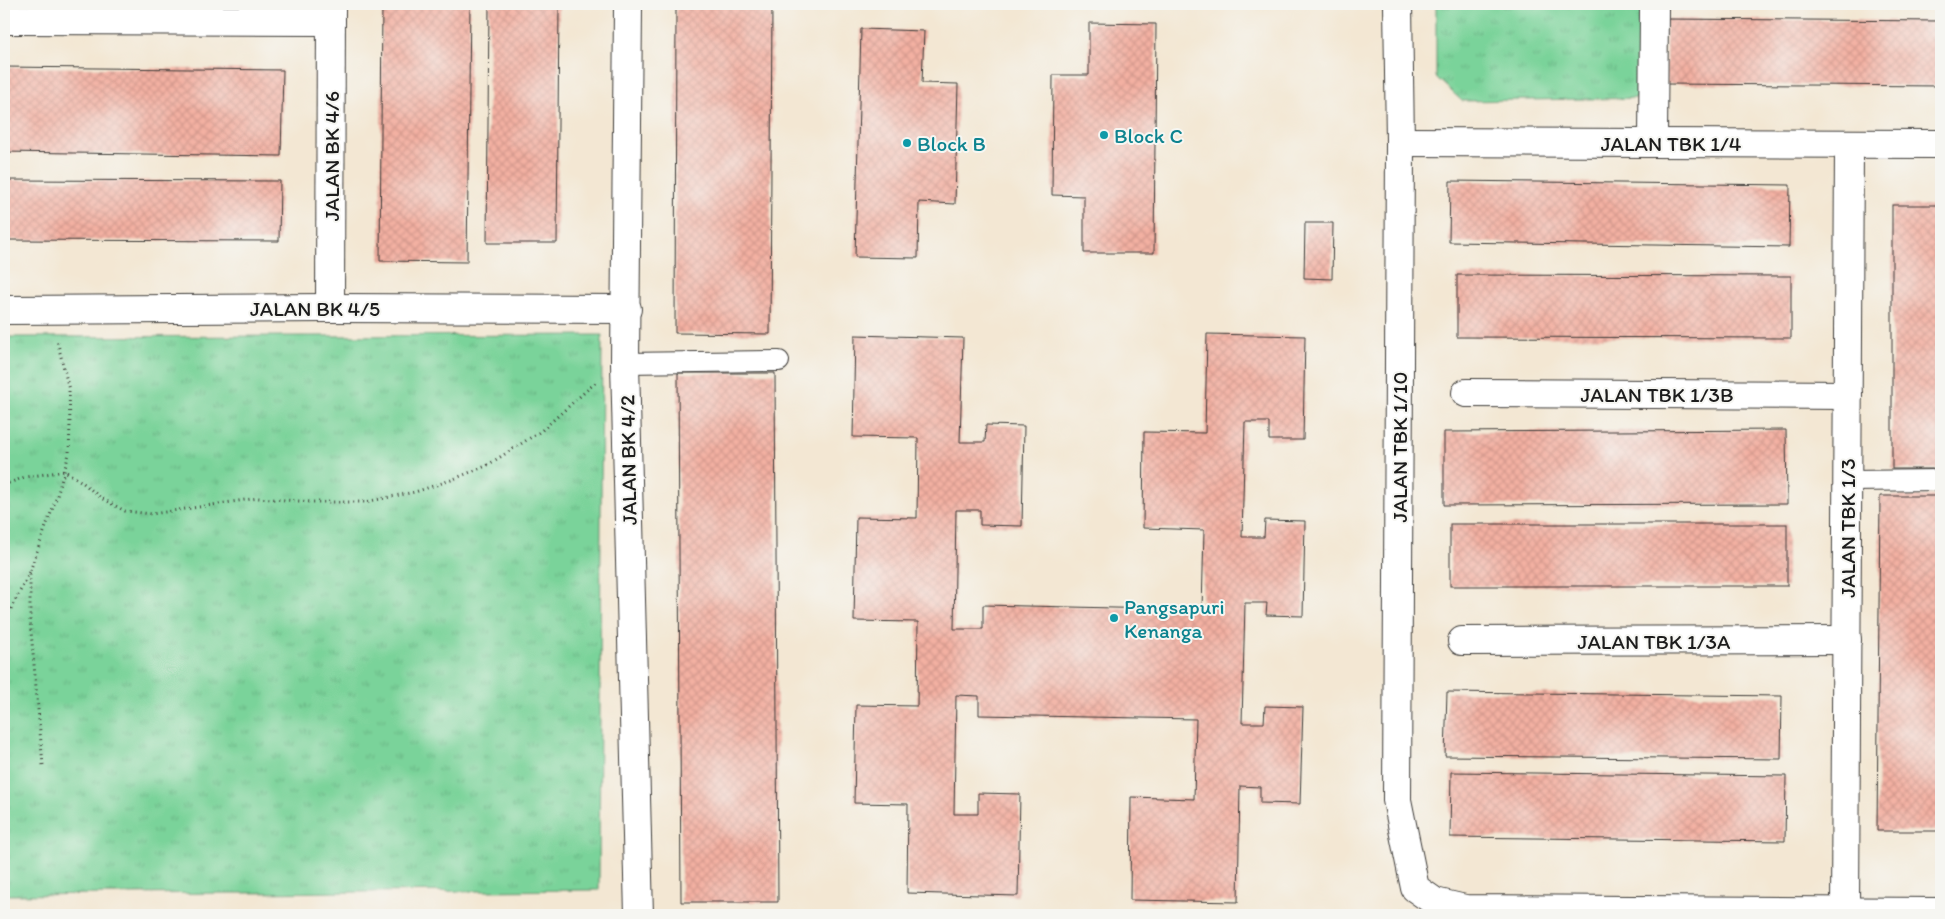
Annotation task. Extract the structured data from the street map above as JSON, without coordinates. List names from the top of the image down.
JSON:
{
  "streets": {
    "street": [
      "JALAN TBK 1/4",
      "JALAN BK 4/6",
      "JALAN BK 4/5",
      "JALAN TBK 1/3B",
      "JALAN TBK 1/10",
      "JALAN BK 4/2",
      "JALAN TBK 1/3",
      "JALAN TBK 1/3A"
    ]
  },
  "crossings": [
    ["JALAN TBK 1/4", "JALAN TBK 1/10"],
    ["JALAN TBK 1/4", "JALAN TBK 1/3"],
    ["JALAN BK 4/6", "JALAN BK 4/5"],
    ["JALAN BK 4/5", "JALAN BK 4/2"],
    ["JALAN TBK 1/3B", "JALAN TBK 1/3"],
    ["JALAN TBK 1/10", "JALAN TBK 1/3"],
    ["JALAN TBK 1/3", "JALAN TBK 1/3A"]
  ],
  "places": ["Block C", "Block B", "Pangsapuri Kenanga"]
}
